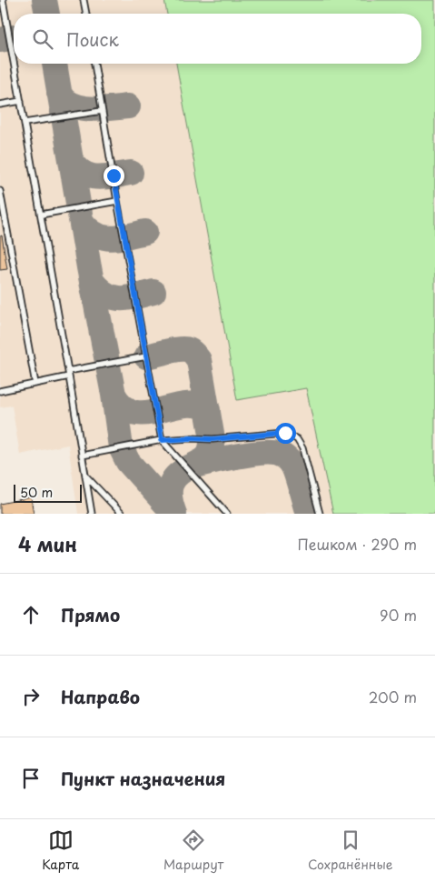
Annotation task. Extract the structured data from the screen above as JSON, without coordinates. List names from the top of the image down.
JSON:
{
  "scale_bar": "50 m",
  "page": {
    "search": "Поиск",
    "scale": "50 m",
    "heading": ["4 мин", "Пешком · 290 m"],
    "list": [
      ["Прямо", "90 m"],
      ["Направо", "200 m"],
      "Пункт назначения"
    ],
    "nav": ["Карта", "Маршрут", "Сохранённые"]
  }
}
